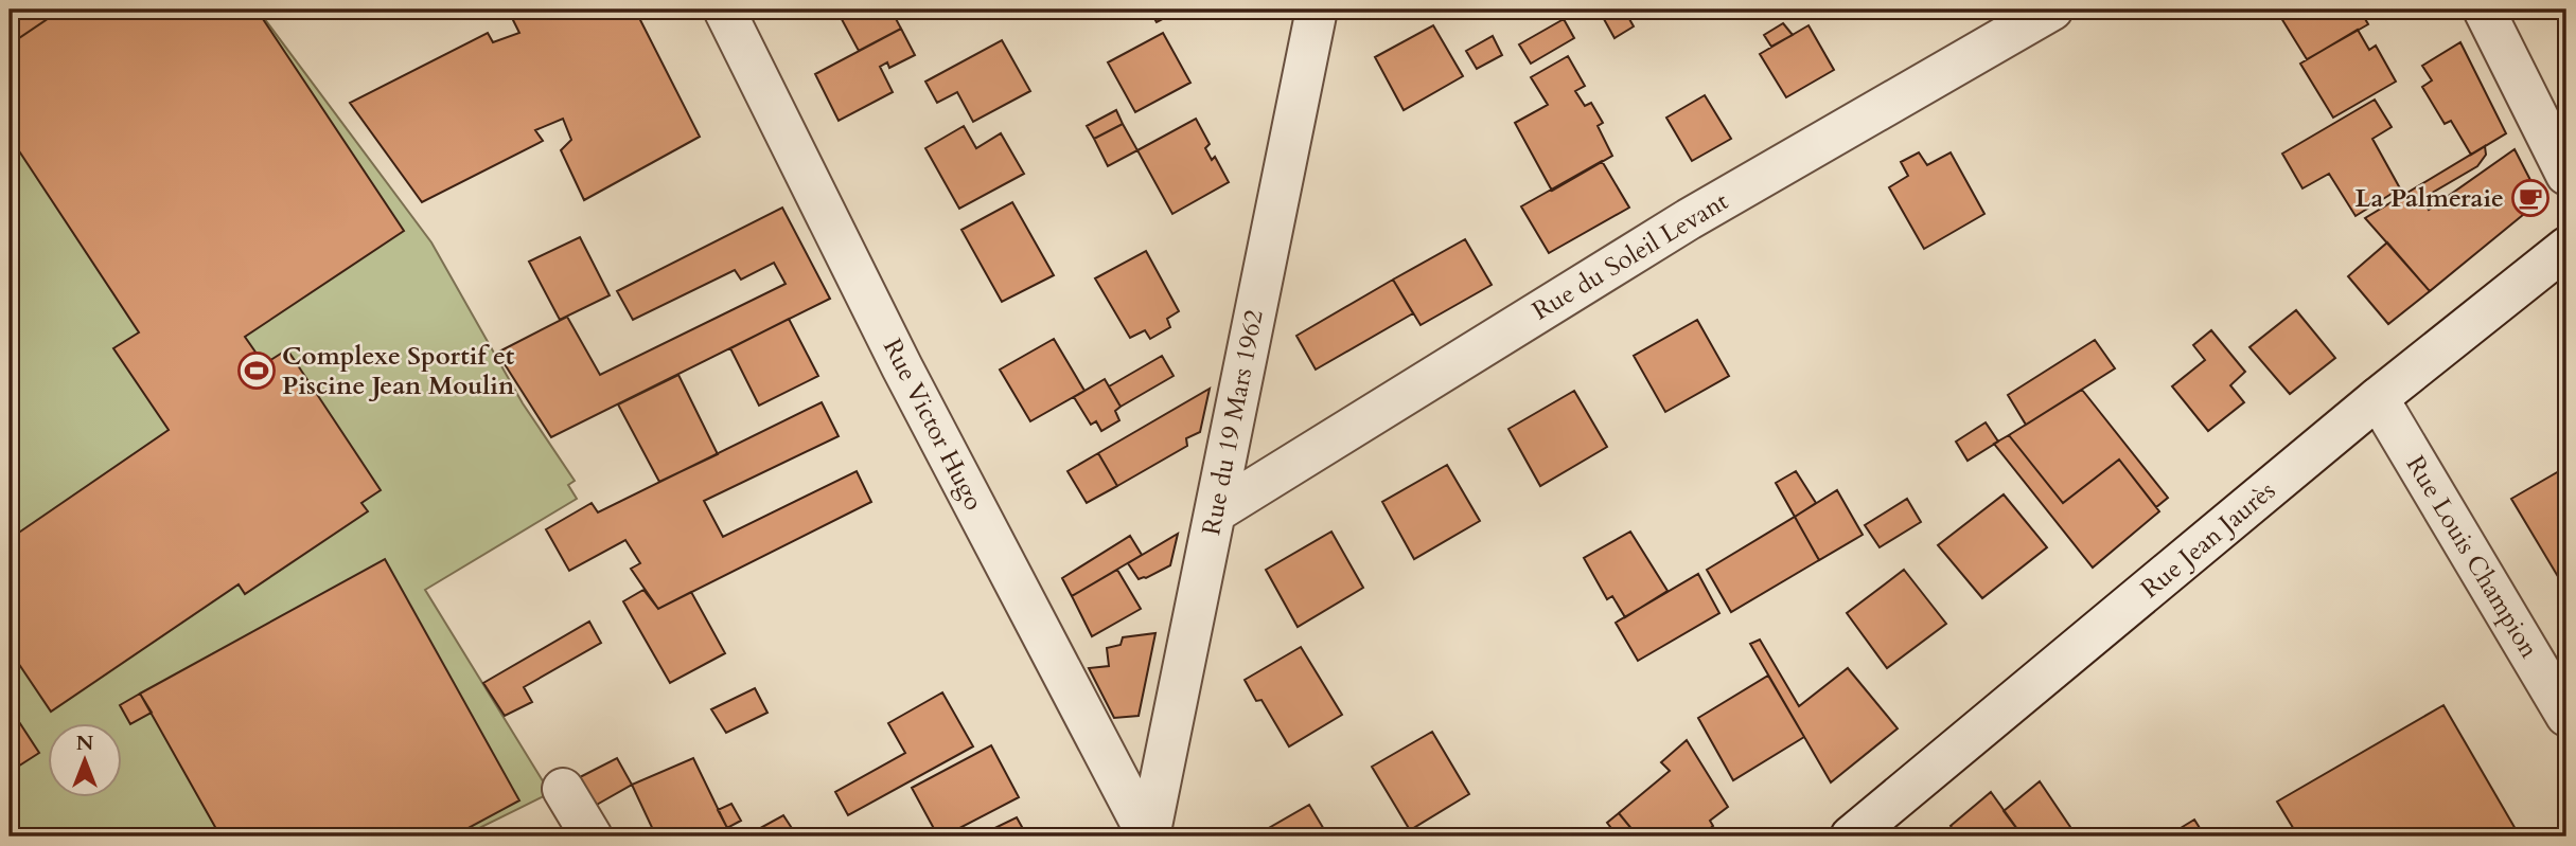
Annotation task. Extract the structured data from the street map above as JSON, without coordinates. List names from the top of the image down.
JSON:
{
  "streets": {
    "street": [
      "Rue du Soleil Levant",
      "Rue du 19 Mars 1962",
      "Rue Victor Hugo",
      "Rue Jean Jaurès",
      "Rue Louis Champion"
    ]
  },
  "crossings": [
    ["Rue du Soleil Levant", "Rue du 19 Mars 1962"],
    ["Rue du 19 Mars 1962", "Rue Victor Hugo"],
    ["Rue Jean Jaurès", "Rue Louis Champion"]
  ],
  "places": {
    "cafe": ["La Palmeraie"],
    "sports": ["Complexe Sportif et Piscine Jean Moulin"]
  },
  "north": "top"
}
